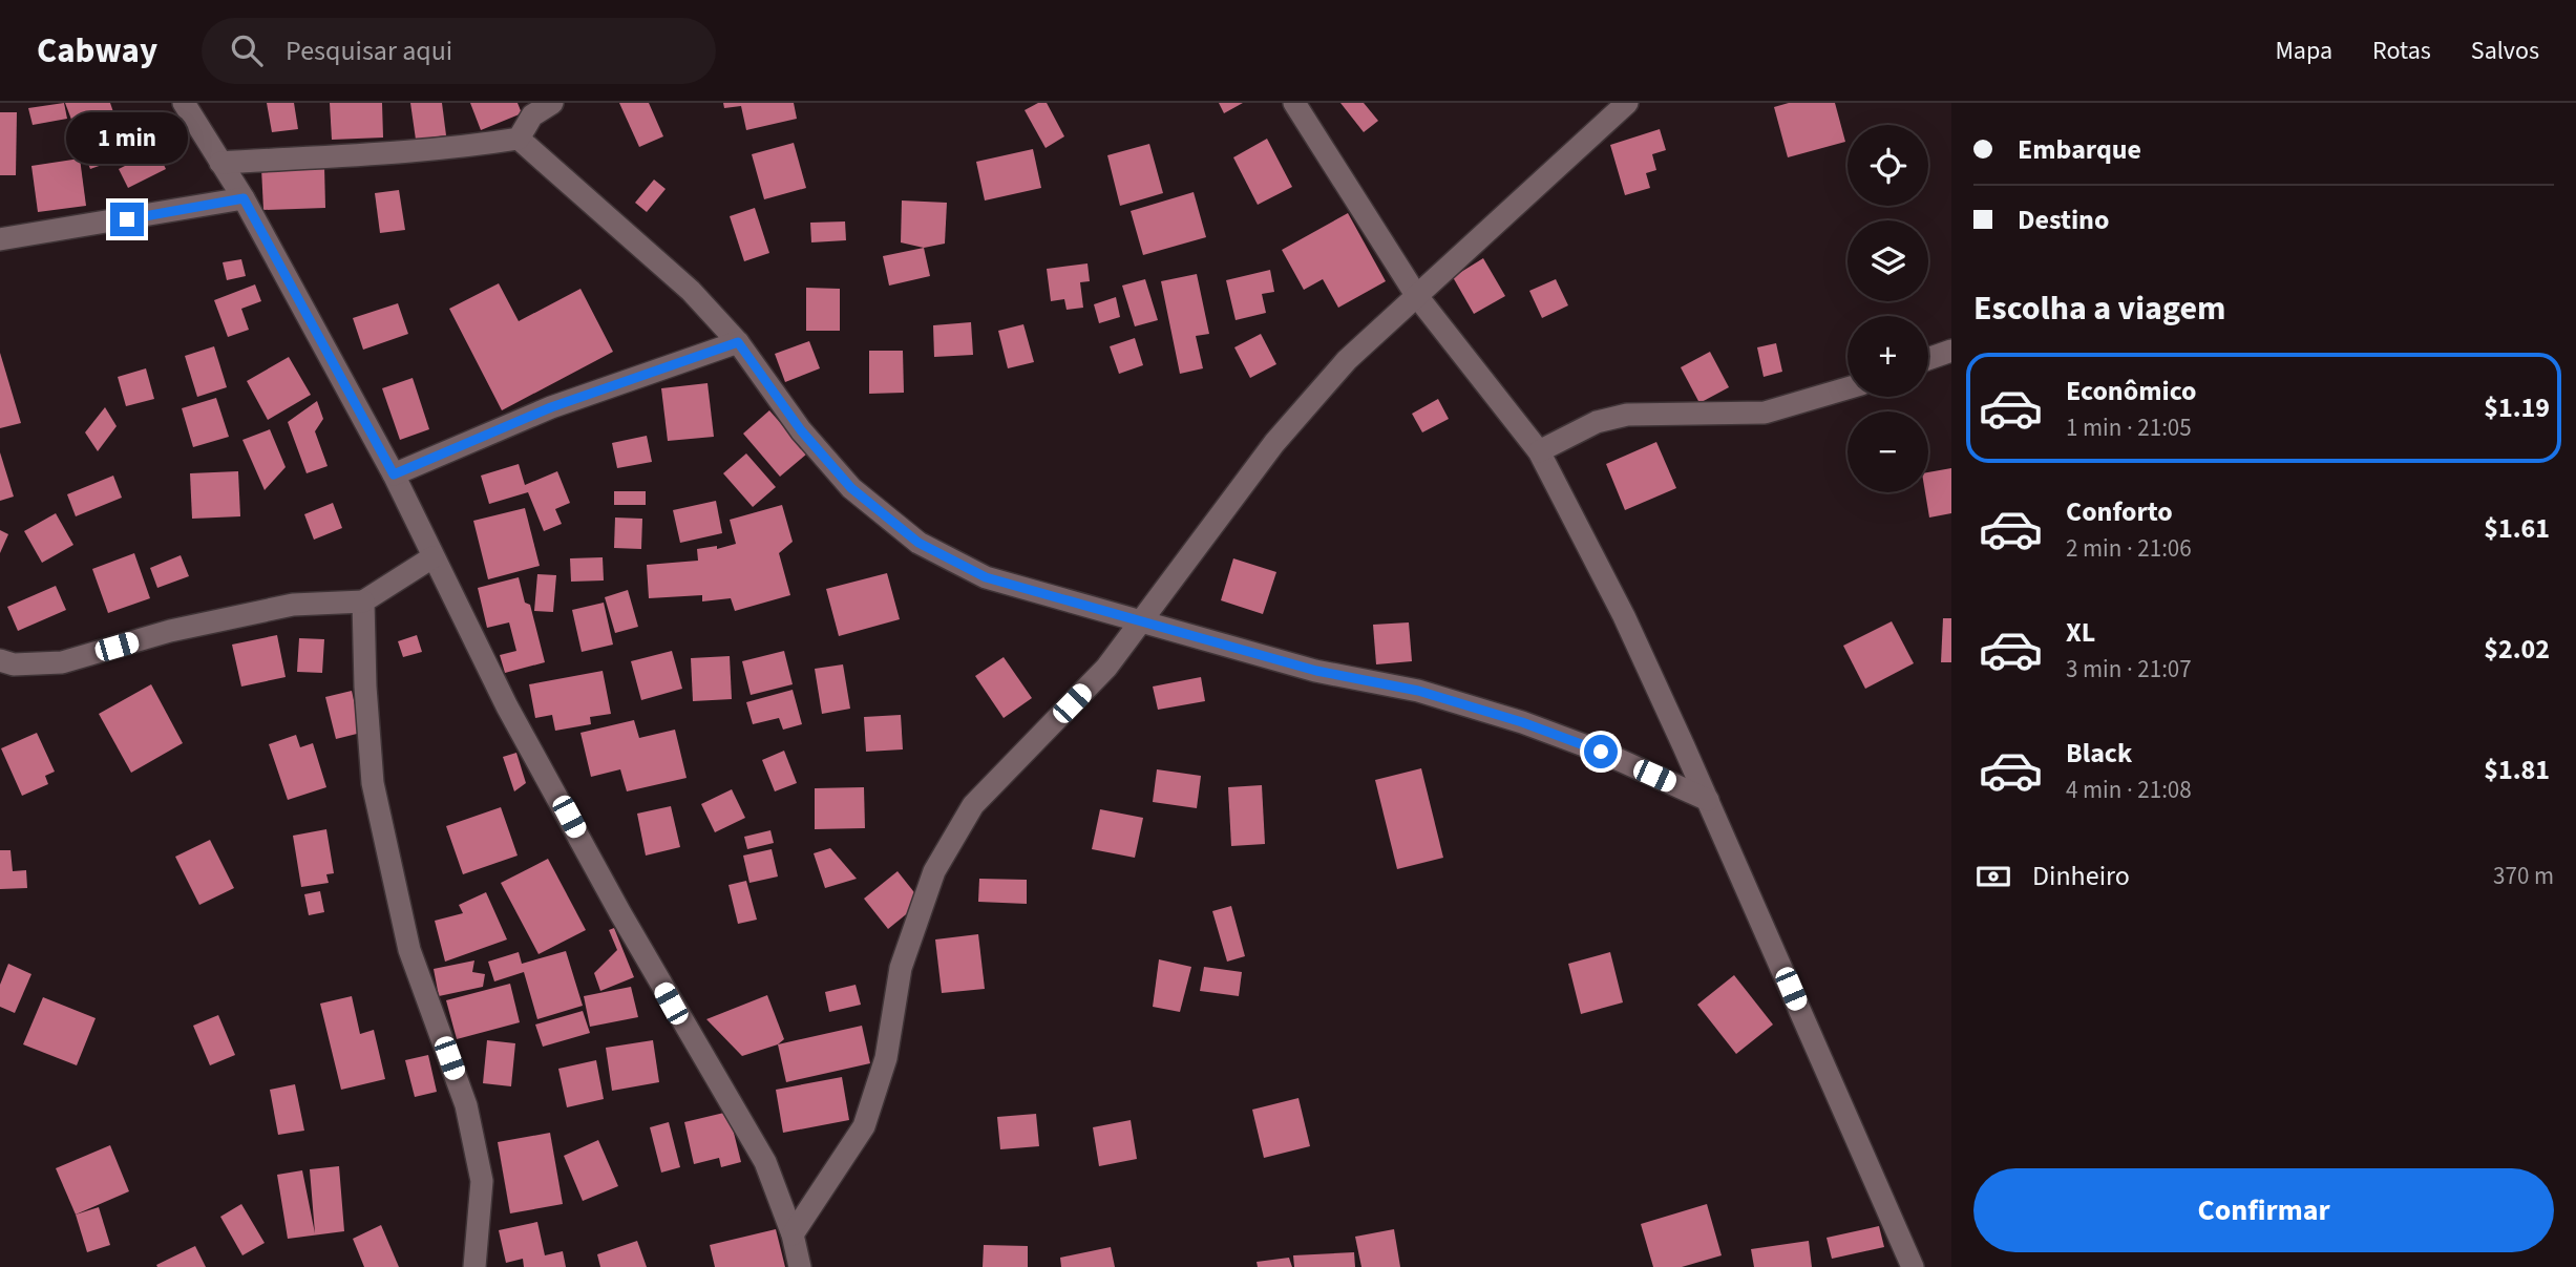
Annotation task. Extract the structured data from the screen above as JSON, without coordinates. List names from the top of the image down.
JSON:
{
  "page": {
    "header": "Cabway",
    "search": "Pesquisar aqui",
    "nav": ["Mapa", "Rotas", "Salvos"],
    "banner": ["Embarque", "Destino"],
    "bubble": "1 min",
    "map_buttons": ["+", "−"],
    "heading": "Escolha a viagem",
    "list": [
      {
        "name": "Econômico",
        "note": "1 min · 21:05",
        "value": "$1.19"
      },
      {
        "name": "Conforto",
        "note": "2 min · 21:06",
        "value": "$1.61"
      },
      {
        "name": "XL",
        "note": "3 min · 21:07",
        "value": "$2.02"
      },
      {
        "name": "Black",
        "note": "4 min · 21:08",
        "value": "$1.81"
      }
    ],
    "pay": ["Dinheiro", "370 m"],
    "buttons": "Confirmar"
  }
}
